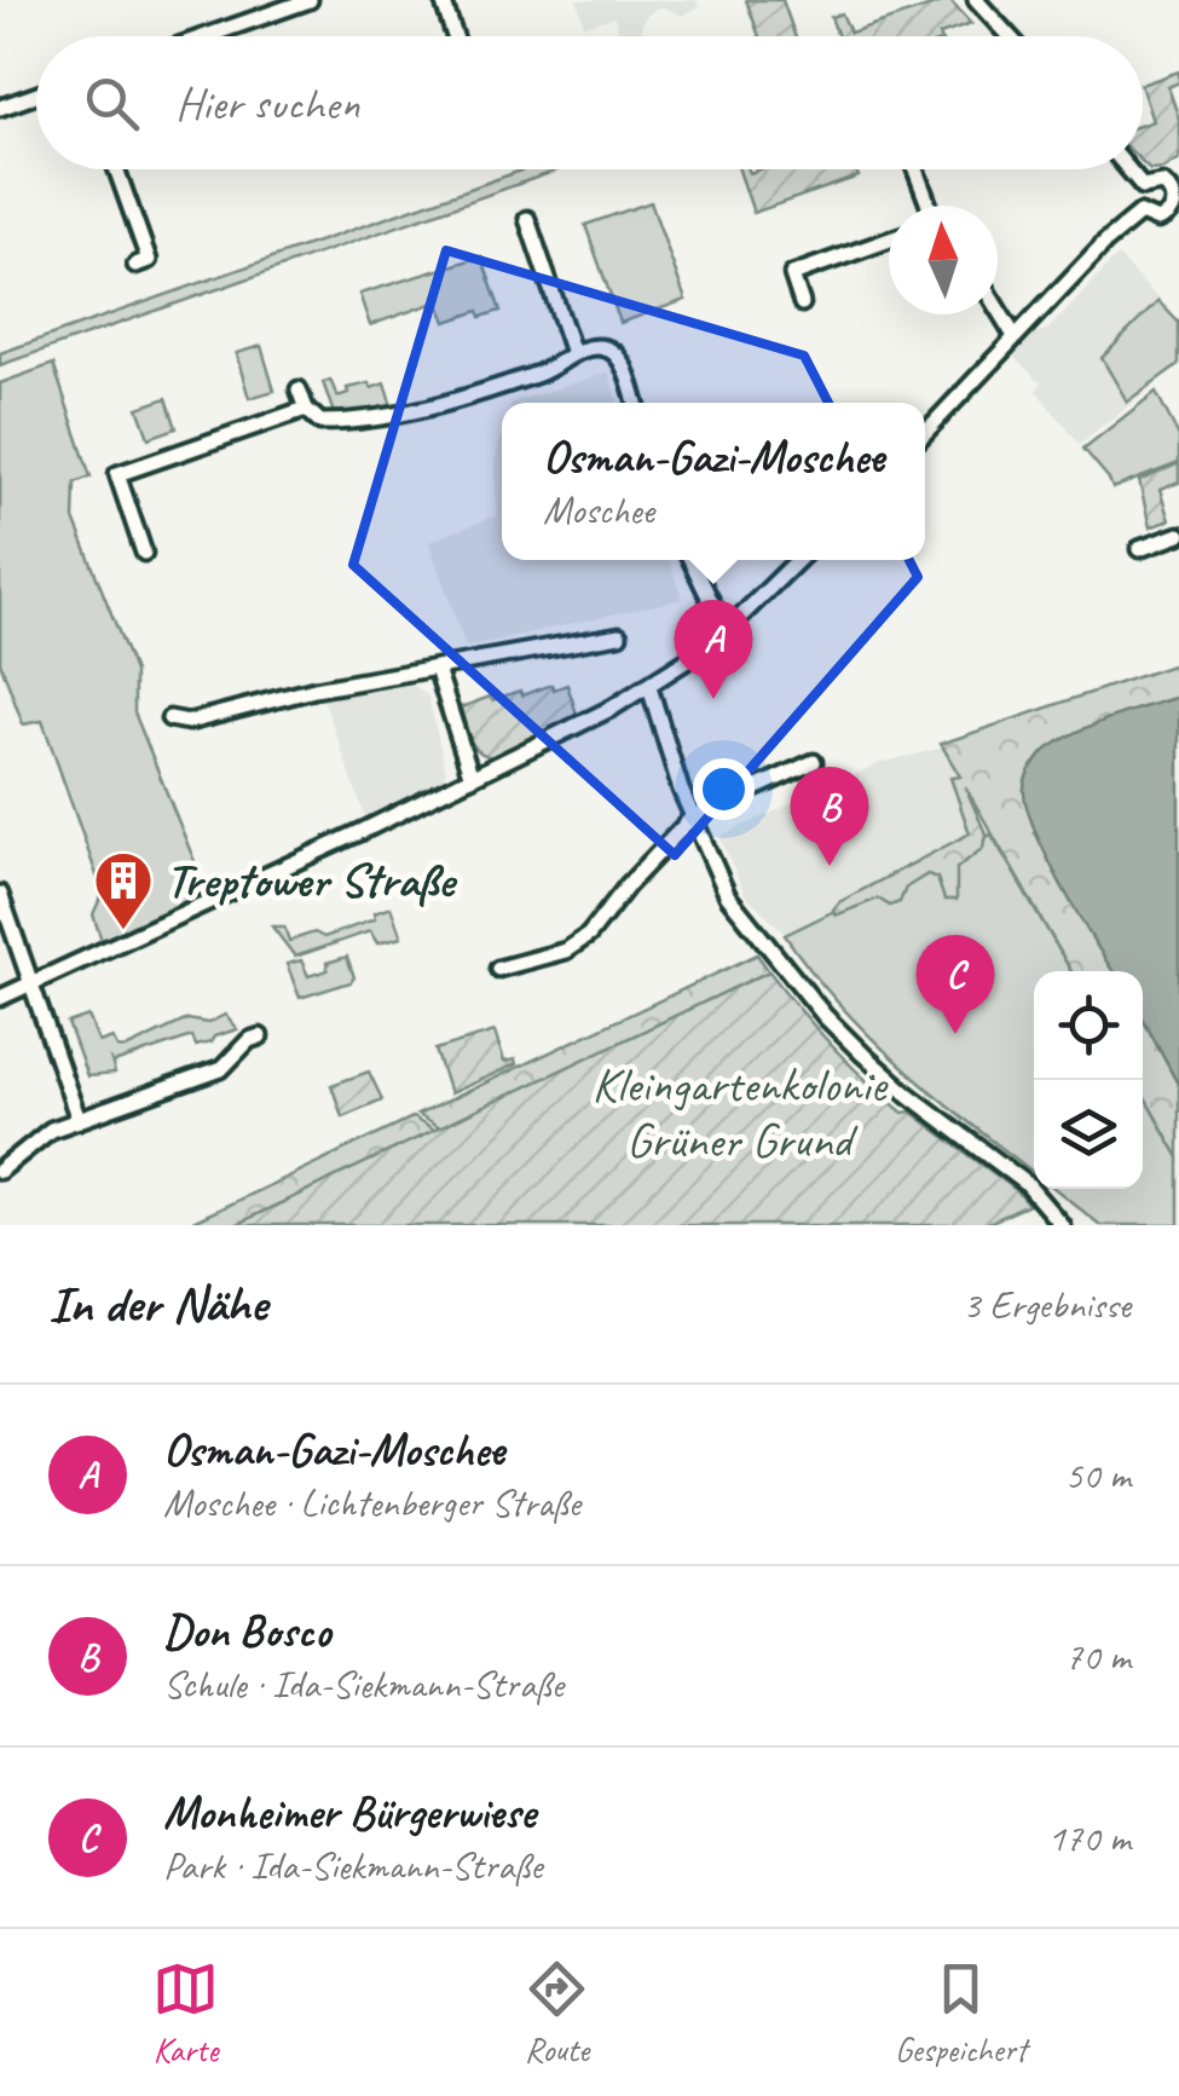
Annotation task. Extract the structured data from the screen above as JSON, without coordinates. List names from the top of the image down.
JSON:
{
  "parks": ["Kleingartenkolonie Grüner Grund"],
  "places": {
    "building": ["Treptower Straße"]
  },
  "north": "top",
  "page": {
    "search": "Hier suchen",
    "popup": ["Osman-Gazi-Moschee", "Moschee"],
    "pins": ["A", "B", "C"],
    "heading": ["In der Nähe", "3 Ergebnisse"],
    "list": [
      {
        "mark": "A",
        "name": "Osman-Gazi-Moschee",
        "note": "Moschee · Lichtenberger Straße",
        "value": "50 m"
      },
      {
        "mark": "B",
        "name": "Don Bosco",
        "note": "Schule · Ida-Siekmann-Straße",
        "value": "70 m"
      },
      {
        "mark": "C",
        "name": "Monheimer Bürgerwiese",
        "note": "Park · Ida-Siekmann-Straße",
        "value": "170 m"
      }
    ],
    "nav": ["Karte", "Route", "Gespeichert"]
  }
}
